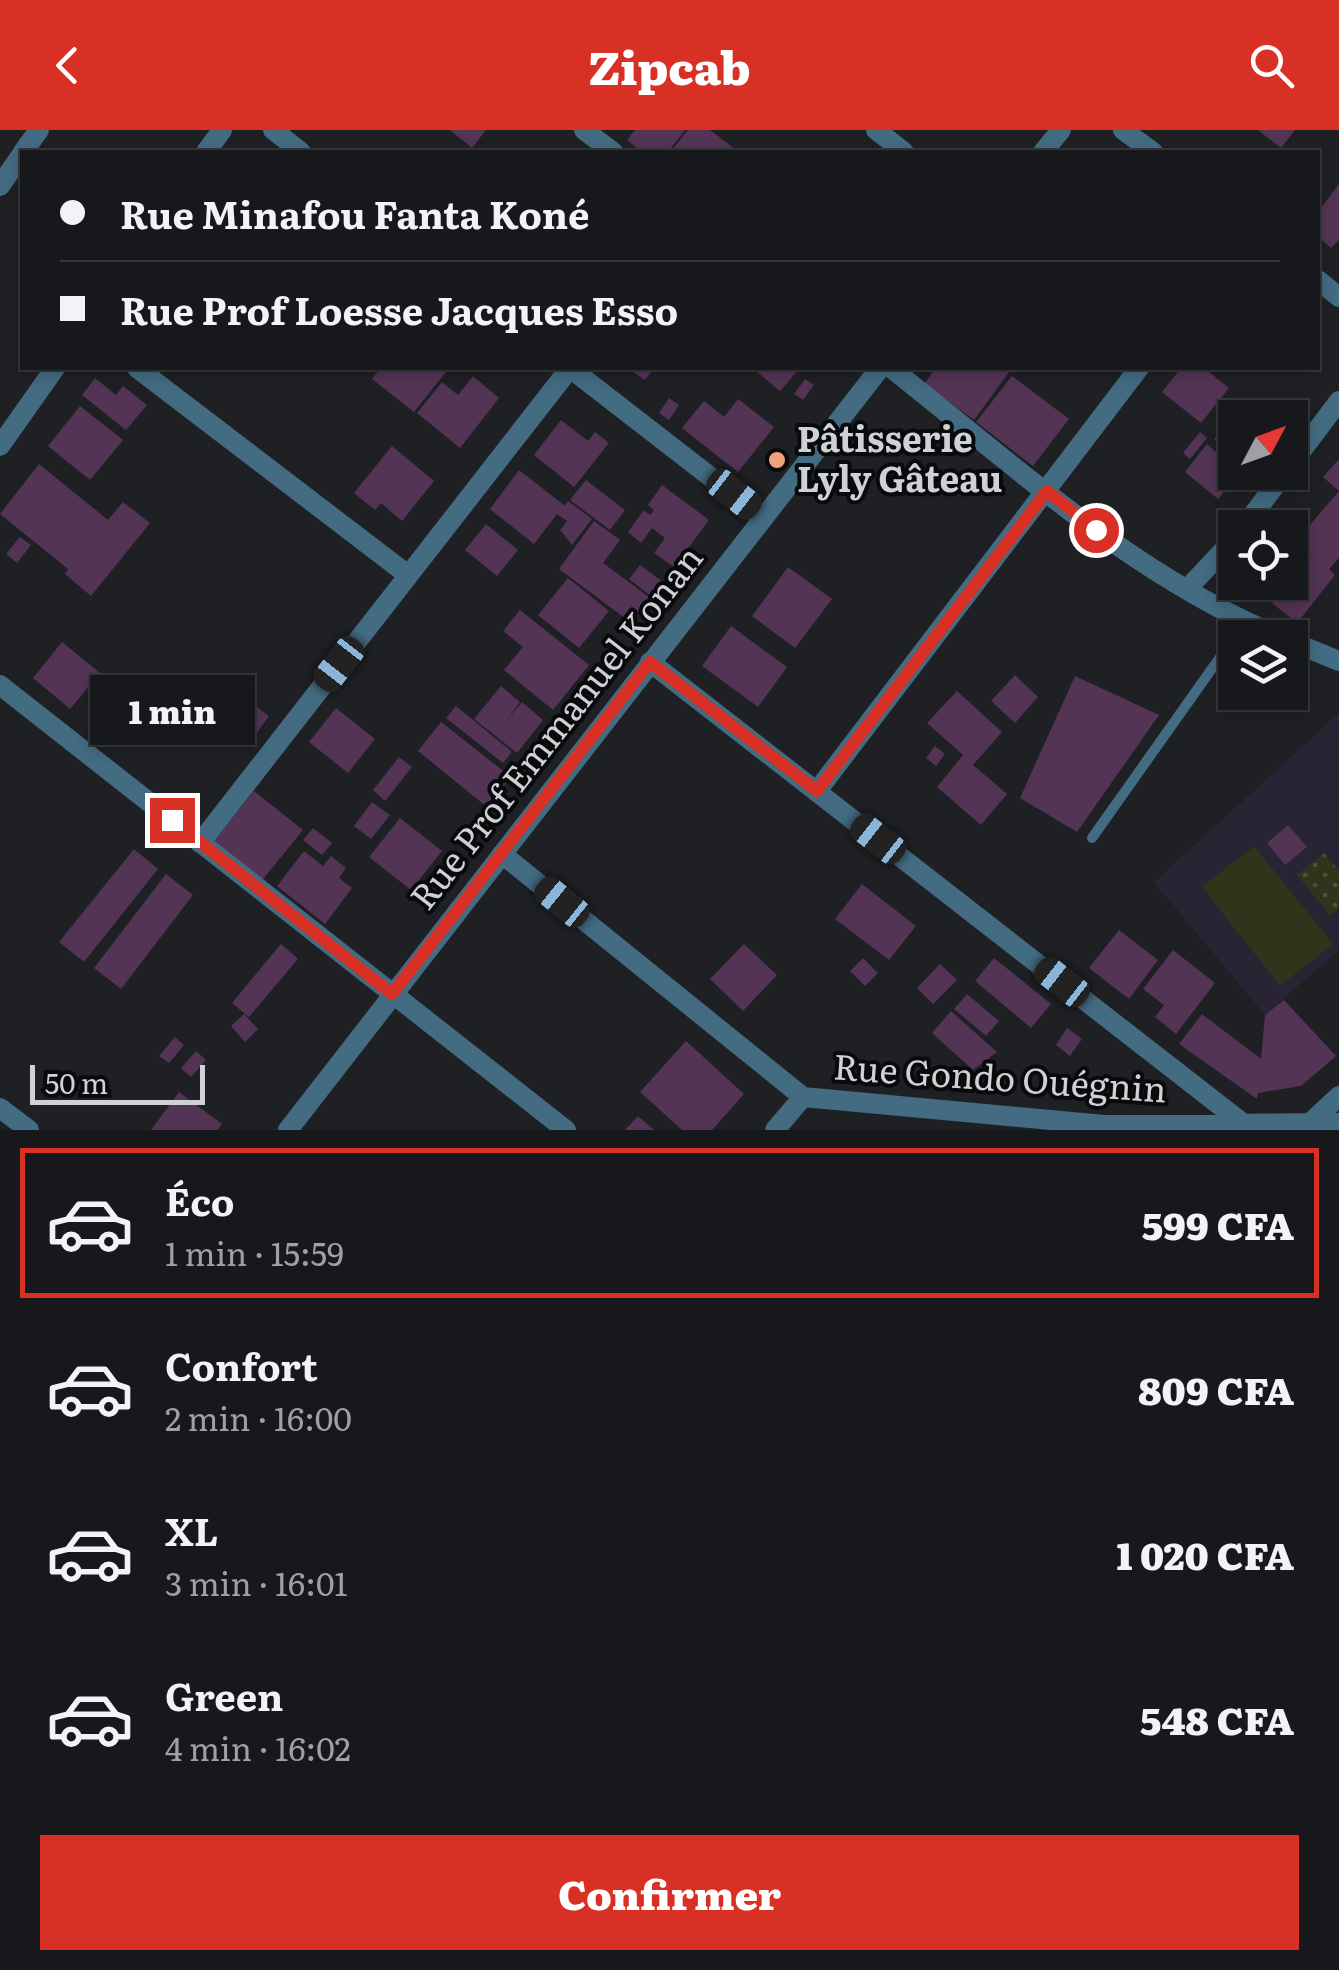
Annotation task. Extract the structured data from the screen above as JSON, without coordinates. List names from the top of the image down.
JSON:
{
  "streets": {
    "street": ["Rue Prof Emmanuel Konan", "Rue Gondo Ouégnin"]
  },
  "crossings": [
    ["Rue Prof Emmanuel Konan", "Rue Gondo Ouégnin"]
  ],
  "places": ["Pâtisserie Lyly Gâteau"],
  "scale_bar": "50 m",
  "north": "top right",
  "page": {
    "header": "Zipcab",
    "banner": ["Rue Minafou Fanta Koné", "Rue Prof Loesse Jacques Esso"],
    "bubble": "1 min",
    "scale": "50 m",
    "list": [
      {
        "name": "Éco",
        "note": "1 min · 15:59",
        "value": "599 CFA"
      },
      {
        "name": "Confort",
        "note": "2 min · 16:00",
        "value": "809 CFA"
      },
      {
        "name": "XL",
        "note": "3 min · 16:01",
        "value": "1 020 CFA"
      },
      {
        "name": "Green",
        "note": "4 min · 16:02",
        "value": "548 CFA"
      }
    ],
    "buttons": "Confirmer"
  }
}
